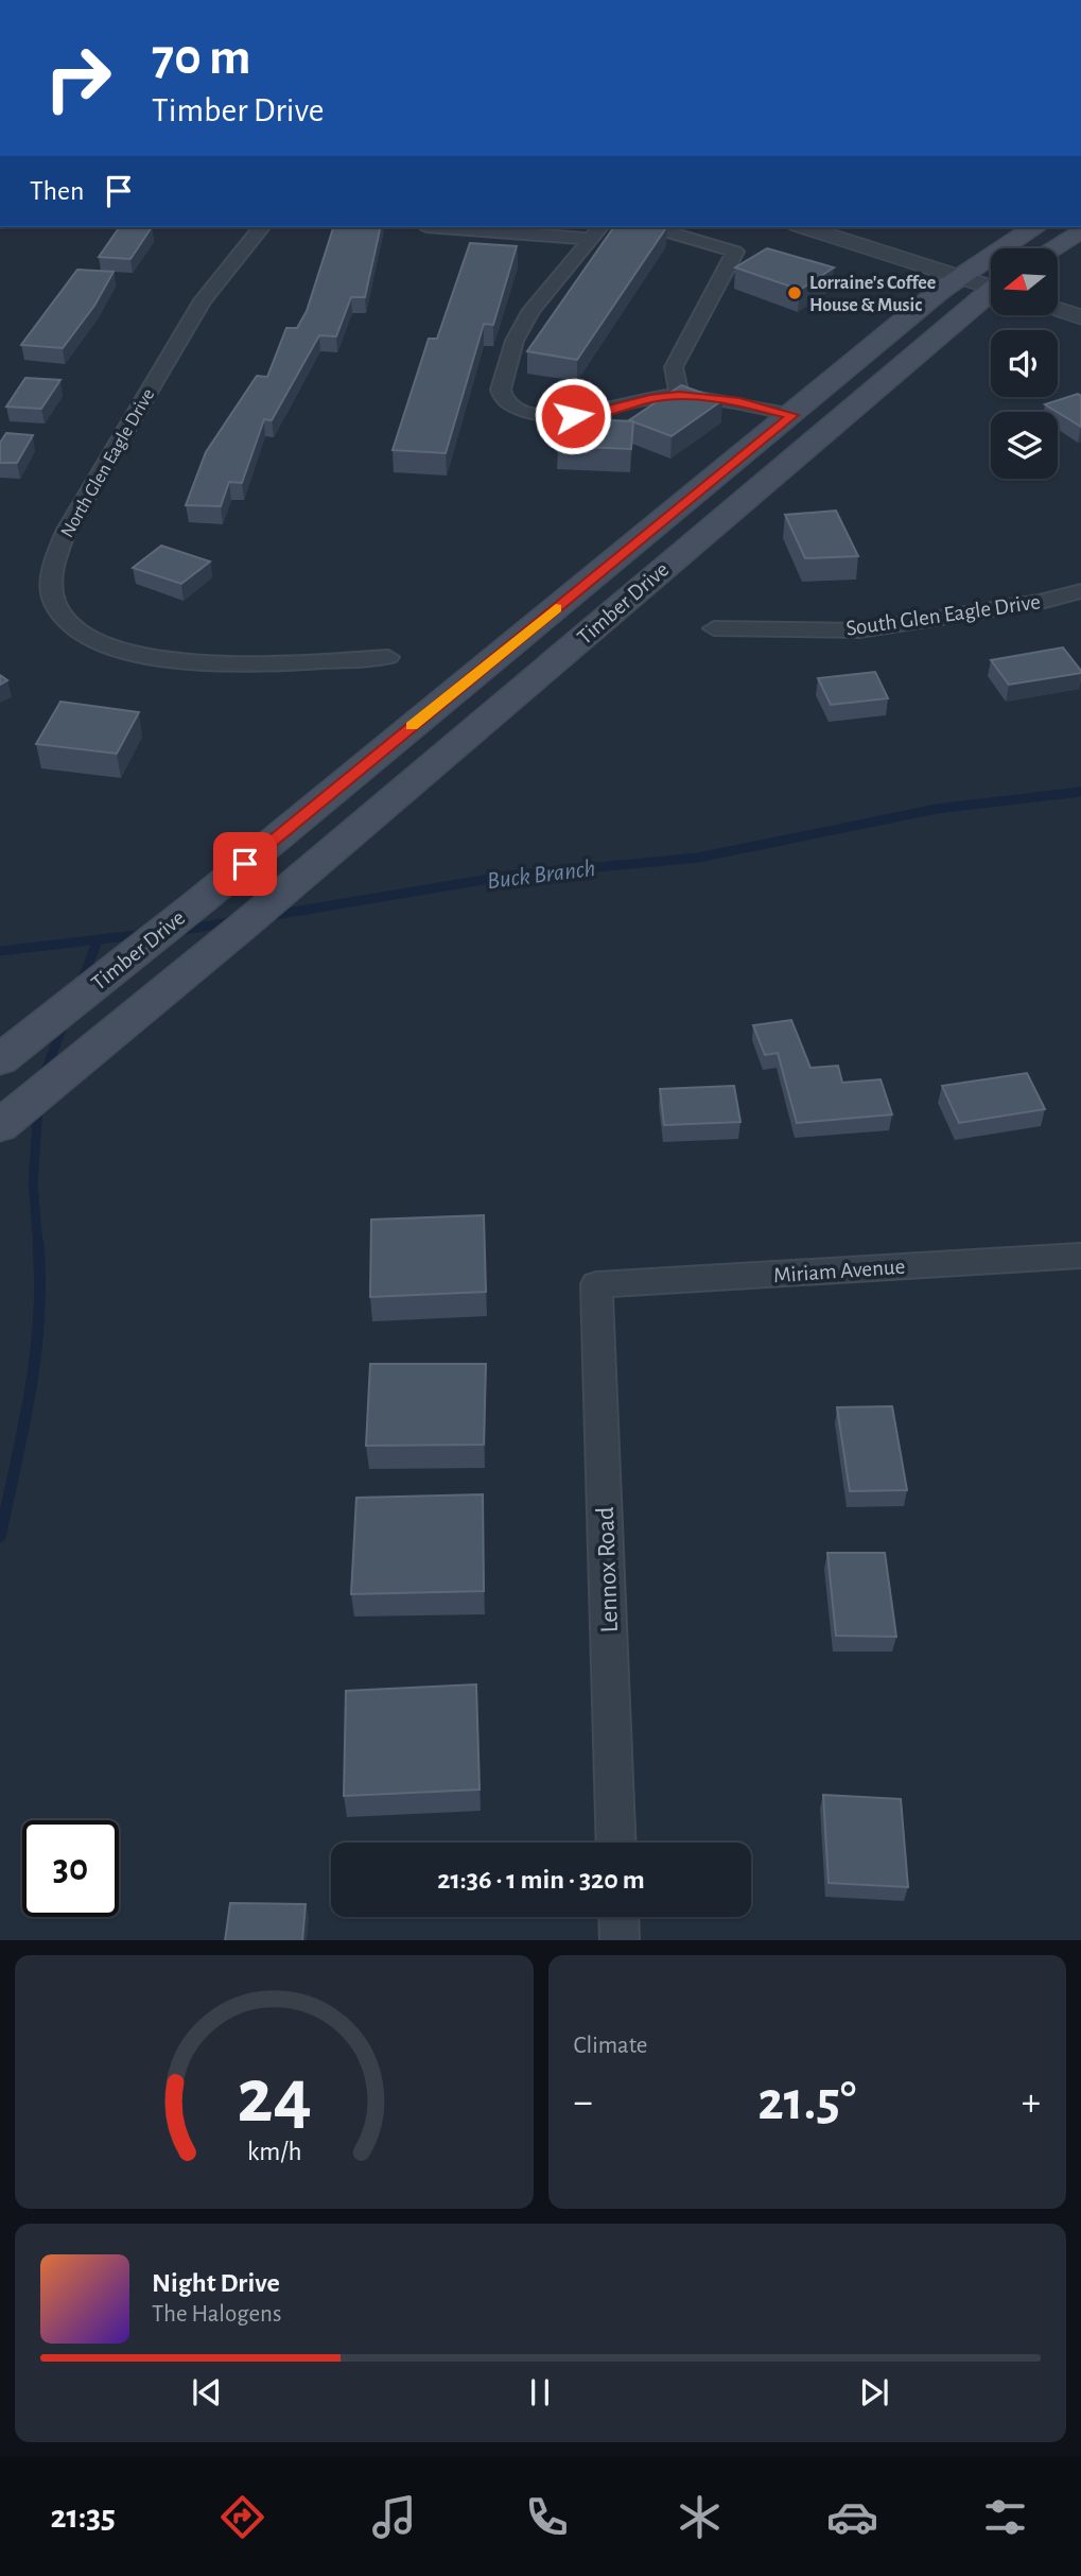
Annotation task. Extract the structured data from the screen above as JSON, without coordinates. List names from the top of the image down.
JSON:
{
  "streets": {
    "main road": ["Timber Drive"],
    "street": [
      "North Glen Eagle Drive",
      "South Glen Eagle Drive",
      "Miriam Avenue",
      "Lennox Road"
    ]
  },
  "crossings": [
    ["Miriam Avenue", "Lennox Road"]
  ],
  "water": ["Buck Branch"],
  "places": ["Lorraine's Coffee House & Music"],
  "north": "left",
  "page": {
    "turn": ["70 m", "Timber Drive"],
    "then": "Then",
    "limit": "30",
    "trip": "21:36 · 1 min · 320 m",
    "tile": "Climate",
    "heat": ["−", "21.5°", "+"],
    "song": ["Night Drive", "The Halogens"],
    "tabs": "21:35",
    "gauge": ["24", "km/h"]
  }
}
